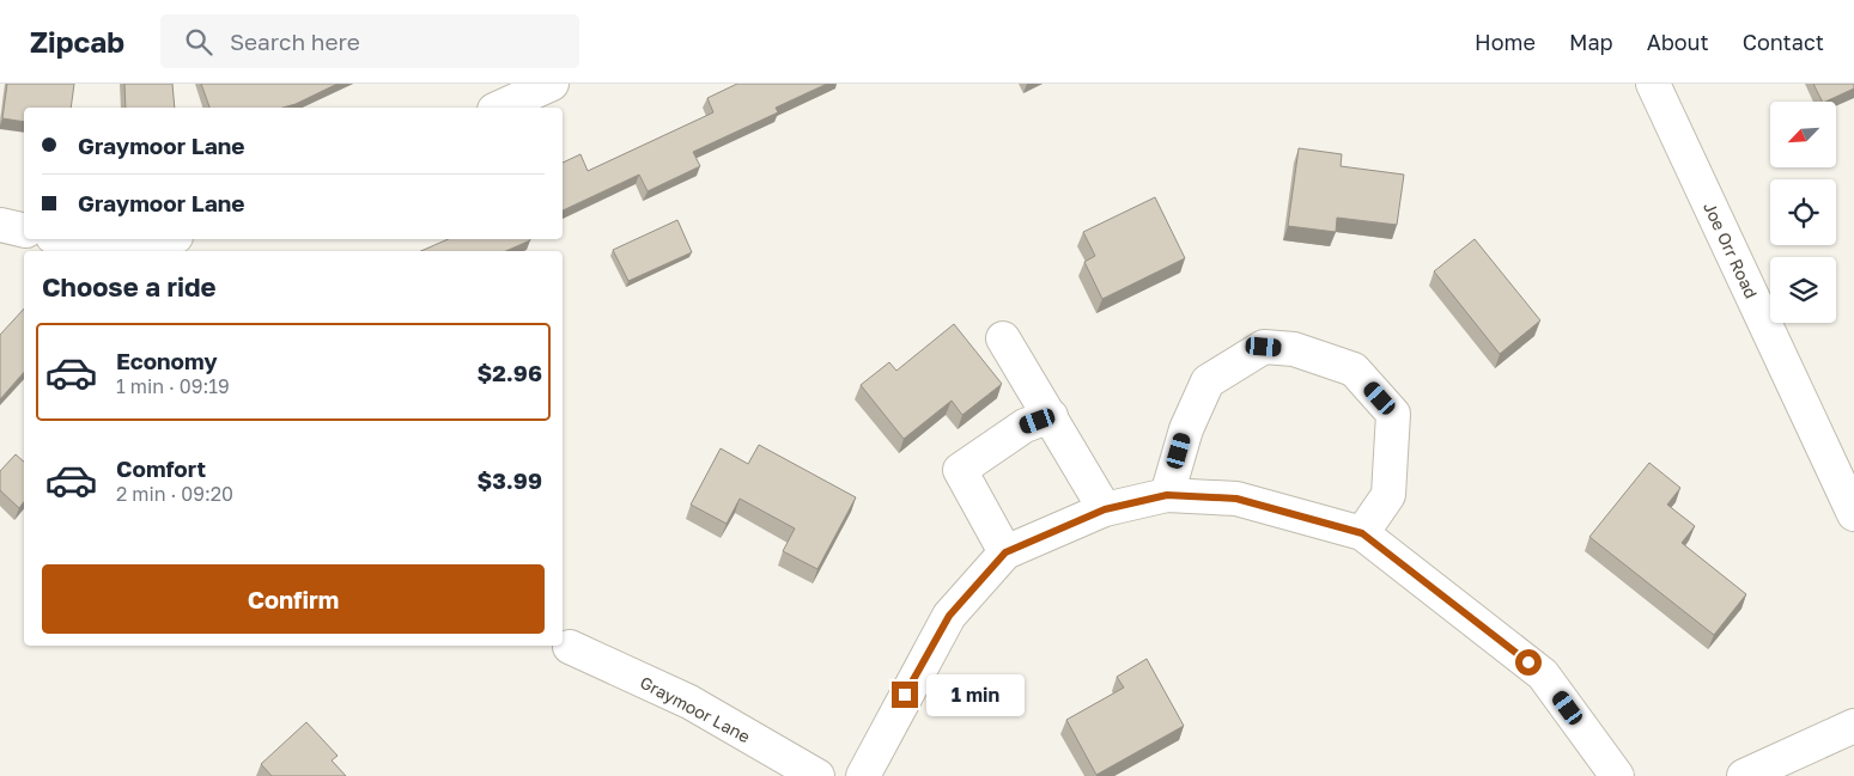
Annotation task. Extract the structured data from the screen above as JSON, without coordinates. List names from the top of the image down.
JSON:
{
  "streets": {
    "street": ["Joe Orr Road", "Graymoor Lane"]
  },
  "north": "bottom left",
  "page": {
    "header": "Zipcab",
    "search": "Search here",
    "nav": [
      "Home",
      "Map",
      "About",
      "Contact"
    ],
    "banner": ["Graymoor Lane", "Graymoor Lane"],
    "heading": "Choose a ride",
    "list": [
      {
        "name": "Economy",
        "note": "1 min · 09:19",
        "value": "$2.96"
      },
      {
        "name": "Comfort",
        "note": "2 min · 09:20",
        "value": "$3.99"
      }
    ],
    "buttons": "Confirm",
    "bubble": "1 min"
  }
}
